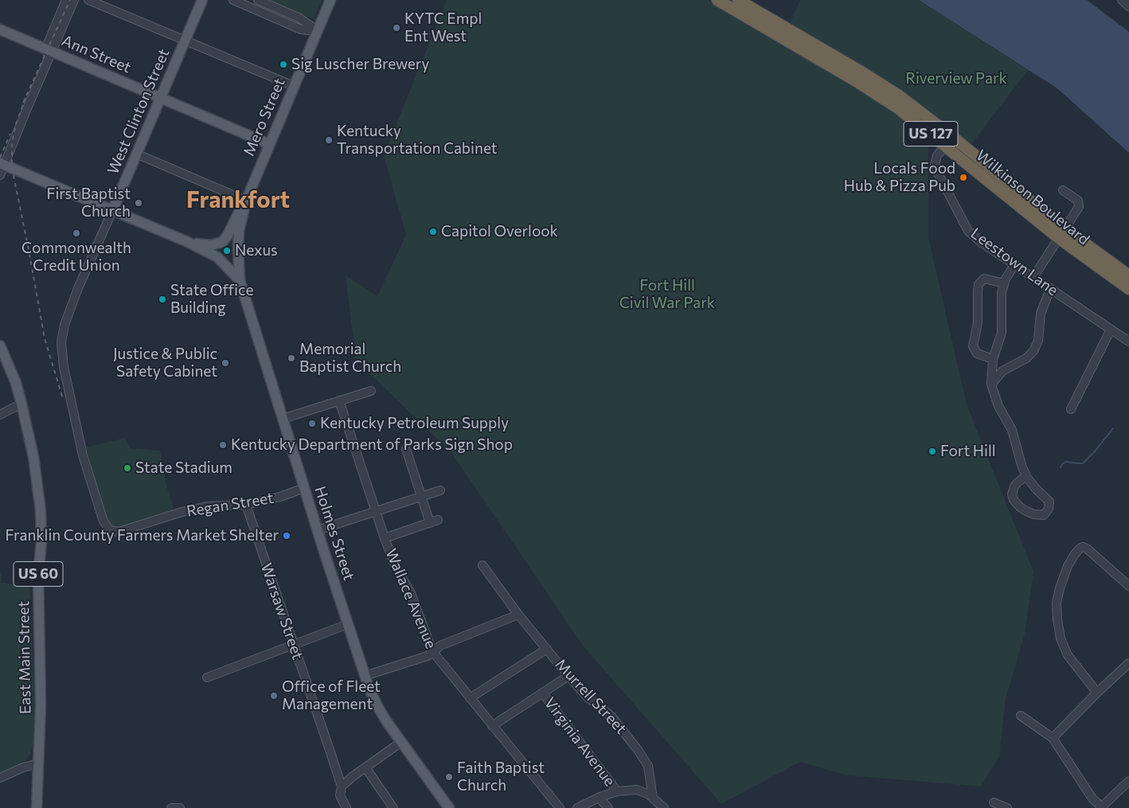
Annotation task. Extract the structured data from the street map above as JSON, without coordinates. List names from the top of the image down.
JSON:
{
  "streets": {
    "highway": ["US 127", "Wilkinson Boulevard"],
    "main road": [
      "Ann Street",
      "West Clinton Street",
      "Mero Street",
      "Holmes Street",
      "US 60",
      "East Main Street"
    ],
    "street": [
      "Leestown Lane",
      "Regan Street",
      "Wallace Avenue",
      "Warsaw Street",
      "Murrell Street",
      "Virginia Avenue"
    ]
  },
  "crossings": [
    ["Ann Street", "West Clinton Street"],
    ["Ann Street", "Mero Street"],
    ["West Clinton Street", "Regan Street"],
    ["Mero Street", "Holmes Street"],
    ["Wilkinson Boulevard", "Leestown Lane"],
    ["Regan Street", "Holmes Street"],
    ["Regan Street", "Warsaw Street"]
  ],
  "districts": ["Frankfort"],
  "parks": ["Riverview Park", "Fort Hill Civil War Park"],
  "places": [
    "KYTC Empl Ent West",
    "Sig Luscher Brewery",
    "Kentucky Transportation Cabinet",
    "Locals Food Hub & Pizza Pub",
    "First Baptist Church",
    "Capitol Overlook",
    "Commonwealth Credit Union",
    "Nexus",
    "State Office Building",
    "Memorial Baptist Church",
    "Justice & Public Safety Cabinet",
    "Kentucky Petroleum Supply",
    "Kentucky Department of Parks Sign Shop",
    "Fort Hill",
    "State Stadium",
    "Franklin County Farmers Market Shelter",
    "Office of Fleet Management",
    "Faith Baptist Church"
  ]
}
